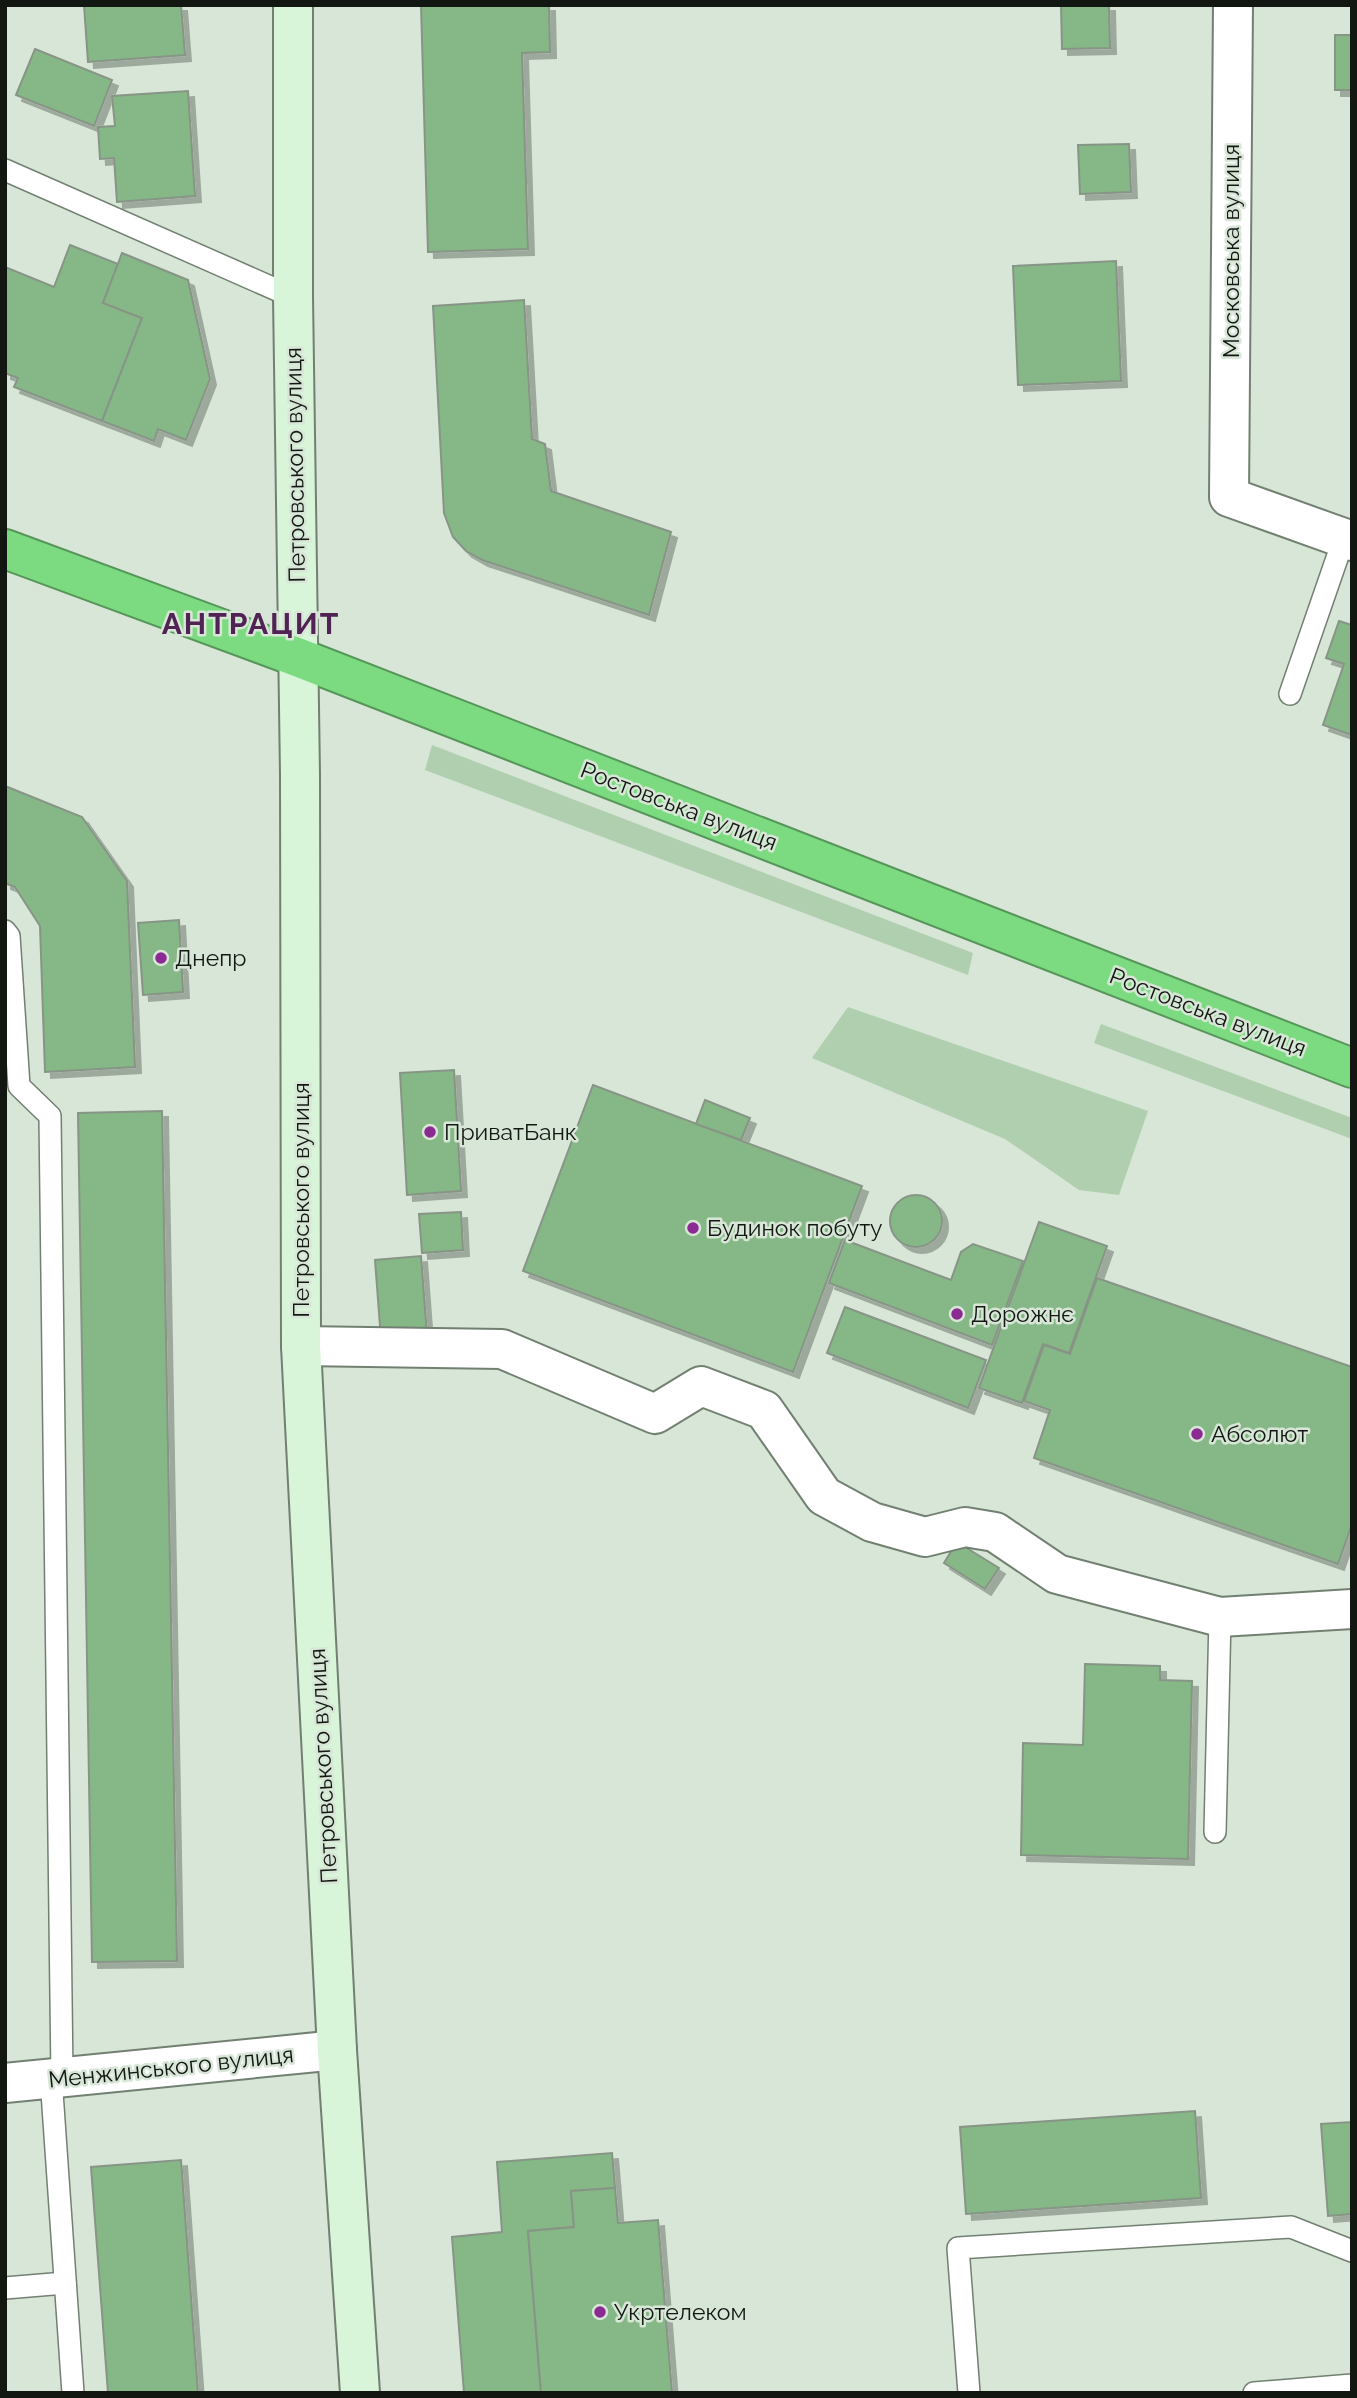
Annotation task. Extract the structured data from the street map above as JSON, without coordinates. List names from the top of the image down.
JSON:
{
  "streets": {
    "highway": ["Ростовська вулиця"],
    "street": ["Московська вулиця", "Петровського вулиця", "Менжинського вулиця"]
  },
  "crossings": [
    ["Петровського вулиця", "Ростовська вулиця"],
    ["Петровського вулиця", "Менжинського вулиця"]
  ],
  "districts": ["АНТРАЦИТ"],
  "places": [
    "Днепр",
    "ПриватБанк",
    "Будинок побуту",
    "Дорожнє",
    "Абсолют",
    "Укртелеком"
  ]
}
